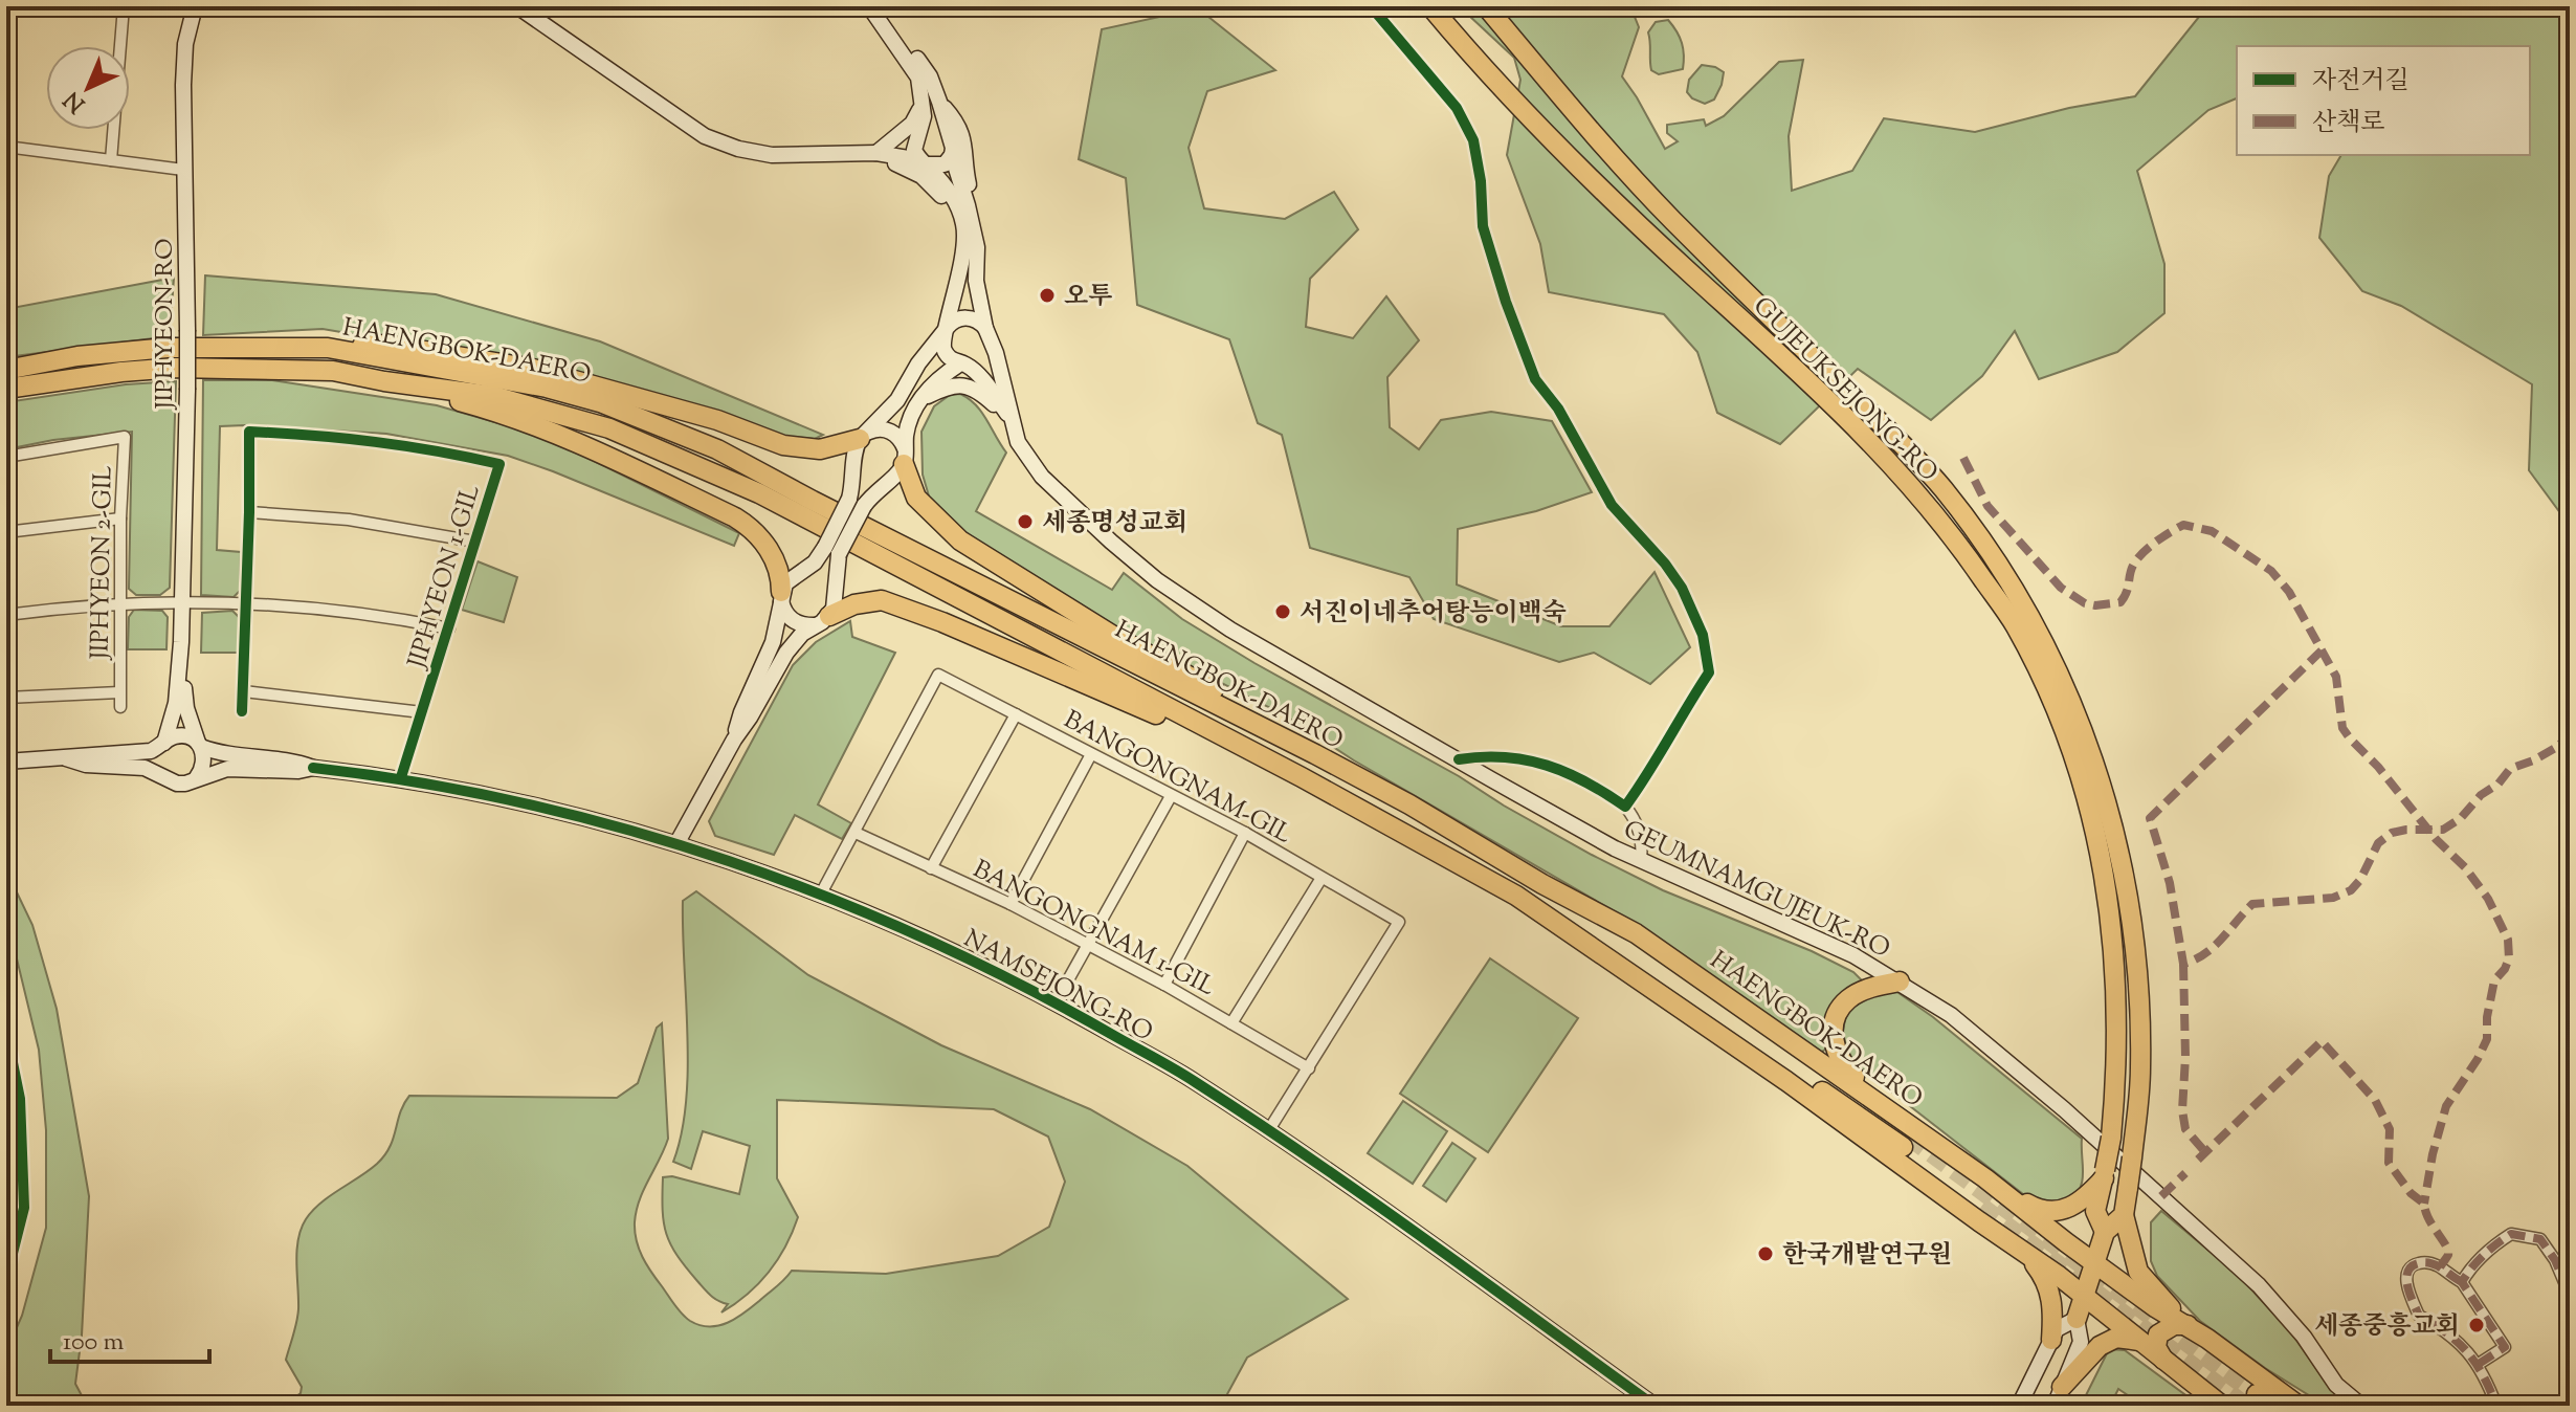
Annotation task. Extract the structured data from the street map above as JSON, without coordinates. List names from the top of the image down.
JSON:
{
  "streets": {
    "highway": ["HAENGBOK-DAERO", "GUJEUKSEJONG-RO"],
    "street": [
      "JIPHYEON-RO",
      "JIPHYEON 2-GIL",
      "JIPHYEON 1-GIL",
      "BANGONGNAM-GIL",
      "GEUMNAMGUJEUK-RO",
      "BANGONGNAM 1-GIL",
      "NAMSEJONG-RO"
    ]
  },
  "crossings": [
    ["JIPHYEON-RO", "NAMSEJONG-RO"],
    ["HAENGBOK-DAERO", "GUJEUKSEJONG-RO"],
    ["JIPHYEON 1-GIL", "NAMSEJONG-RO"],
    ["BANGONGNAM-GIL", "BANGONGNAM 1-GIL"],
    ["BANGONGNAM-GIL", "NAMSEJONG-RO"]
  ],
  "places": [
    "오투",
    "세종명성교회",
    "서진이네추어탕능이백숙",
    "한국개발연구원",
    "세종중흥교회"
  ],
  "legend": ["자전거길", "산책로"],
  "scale_bar": "100 m",
  "north": "bottom left"
}
